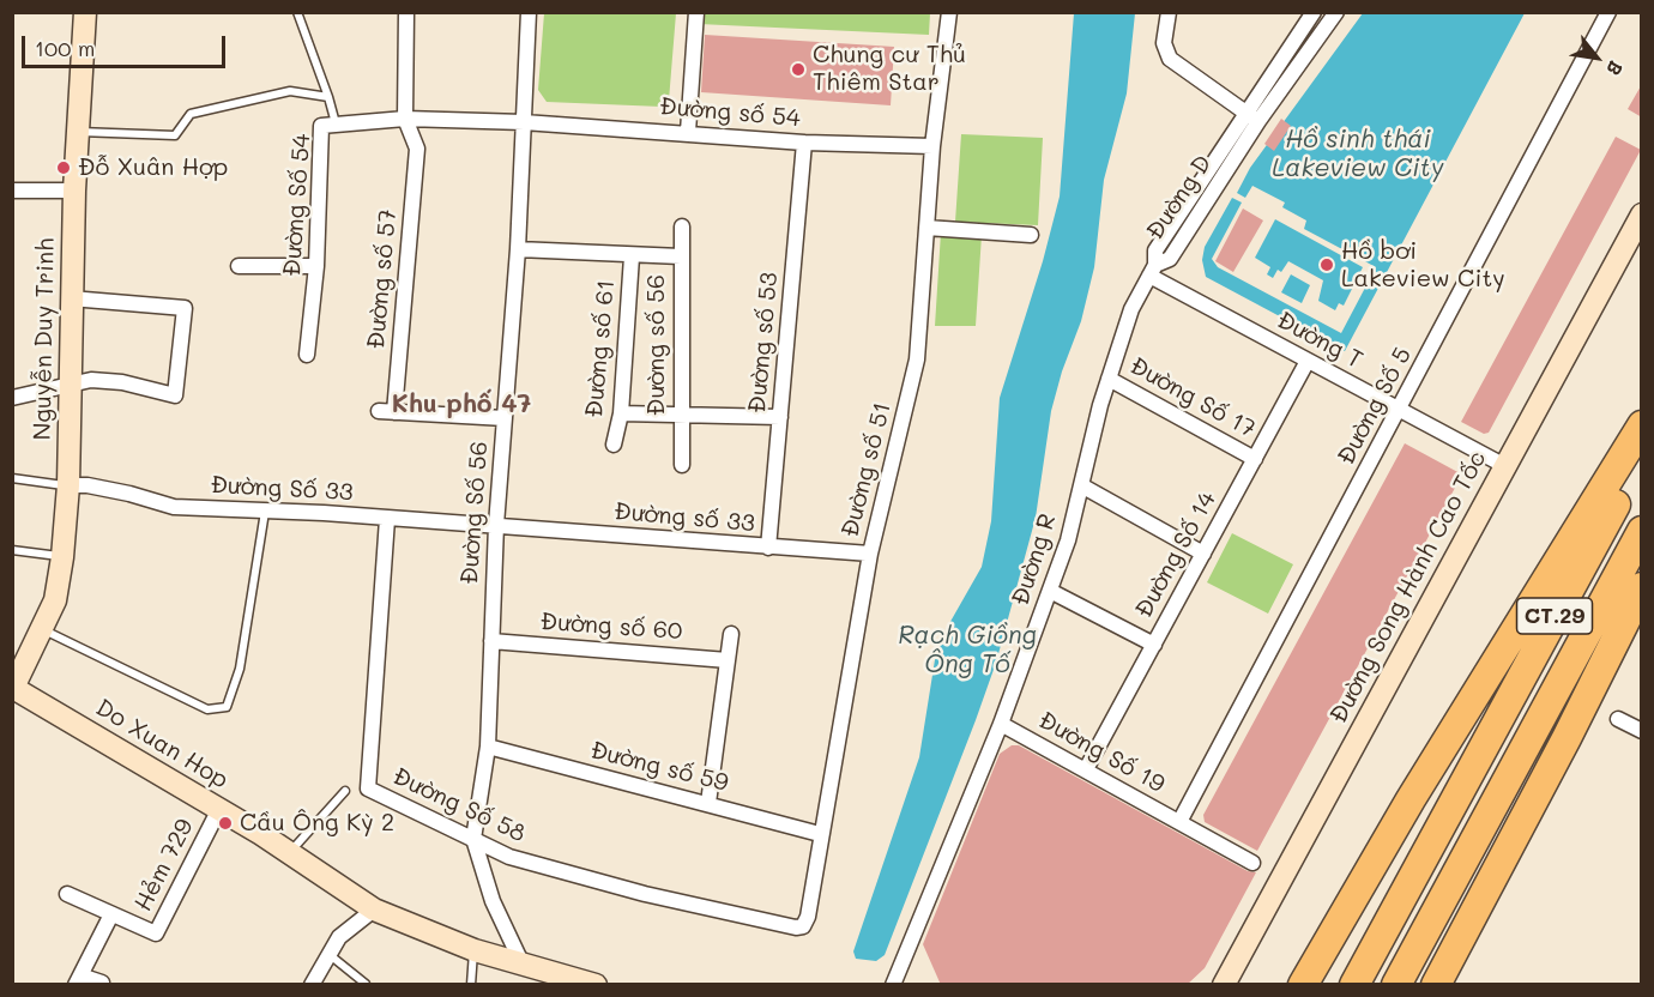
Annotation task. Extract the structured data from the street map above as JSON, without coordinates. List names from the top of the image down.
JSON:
{
  "streets": {
    "highway": ["CT.29"],
    "main road": ["Nguyễn Duy Trinh", "Đường Song Hành Cao Tốc", "Do Xuan Hop"],
    "street": [
      "Đường số 54",
      "Đường D",
      "Đường Số 54",
      "Đường số 57",
      "Đường T",
      "Đường số 53",
      "Đường số 56",
      "Đường số 61",
      "Đường Số 17",
      "Đường Số 5",
      "Đường số 51",
      "Đường Số 33",
      "Đường Số 56",
      "Đường số 33",
      "Đường Số 14",
      "Đường R",
      "Đường số 60",
      "Đường Số 19",
      "Đường số 59",
      "Đường Số 58",
      "Hẻm 729"
    ]
  },
  "crossings": [
    ["Đường số 54", "Đường Số 54"],
    ["Đường số 54", "Đường số 53"],
    ["Đường số 54", "Đường số 51"],
    ["Đường số 54", "Đường Số 56"],
    ["Đường D", "Đường T"],
    ["Đường D", "Đường R"],
    ["Đường Số 54", "Đường số 57"],
    ["Đường Số 54", "Đường Số 56"],
    ["Nguyễn Duy Trinh", "Đường Số 33"],
    ["Nguyễn Duy Trinh", "Do Xuan Hop"],
    ["Đường T", "Đường Số 5"],
    ["Đường T", "Đường Số 14"],
    ["Đường T", "Đường R"],
    ["Đường T", "Đường Song Hành Cao Tốc"],
    ["Đường số 53", "Đường số 33"],
    ["Đường số 56", "Đường số 61"],
    ["Đường số 61", "Đường Số 56"],
    ["Đường Số 17", "Đường Số 14"],
    ["Đường Số 17", "Đường R"],
    ["Đường Số 5", "Đường Số 19"],
    ["Đường số 51", "Đường số 33"],
    ["Đường số 51", "Đường số 59"],
    ["Đường số 51", "Đường Số 58"],
    ["Đường Số 33", "Đường Số 56"],
    ["Đường Số 33", "Đường số 33"],
    ["Đường Số 33", "Đường Số 58"],
    ["Đường Số 56", "Đường số 33"],
    ["Đường Số 56", "Đường số 60"],
    ["Đường Số 56", "Do Xuan Hop"],
    ["Đường Số 56", "Đường số 59"],
    ["Đường Số 56", "Đường Số 58"],
    ["Đường Số 14", "Đường Số 19"],
    ["Đường R", "Đường Số 19"],
    ["Do Xuan Hop", "Hẻm 729"]
  ],
  "districts": ["Khu phố 47"],
  "water": ["Hồ sinh thái Lakeview City", "Rạch Giồng Ông Tố"],
  "places": [
    "Chung cư Thủ Thiêm Star",
    "Đỗ Xuân Hợp",
    "Hồ bơi Lakeview City",
    "Cầu Ông Kỳ 2"
  ],
  "scale_bar": "100 m",
  "north": "bottom right"
}
